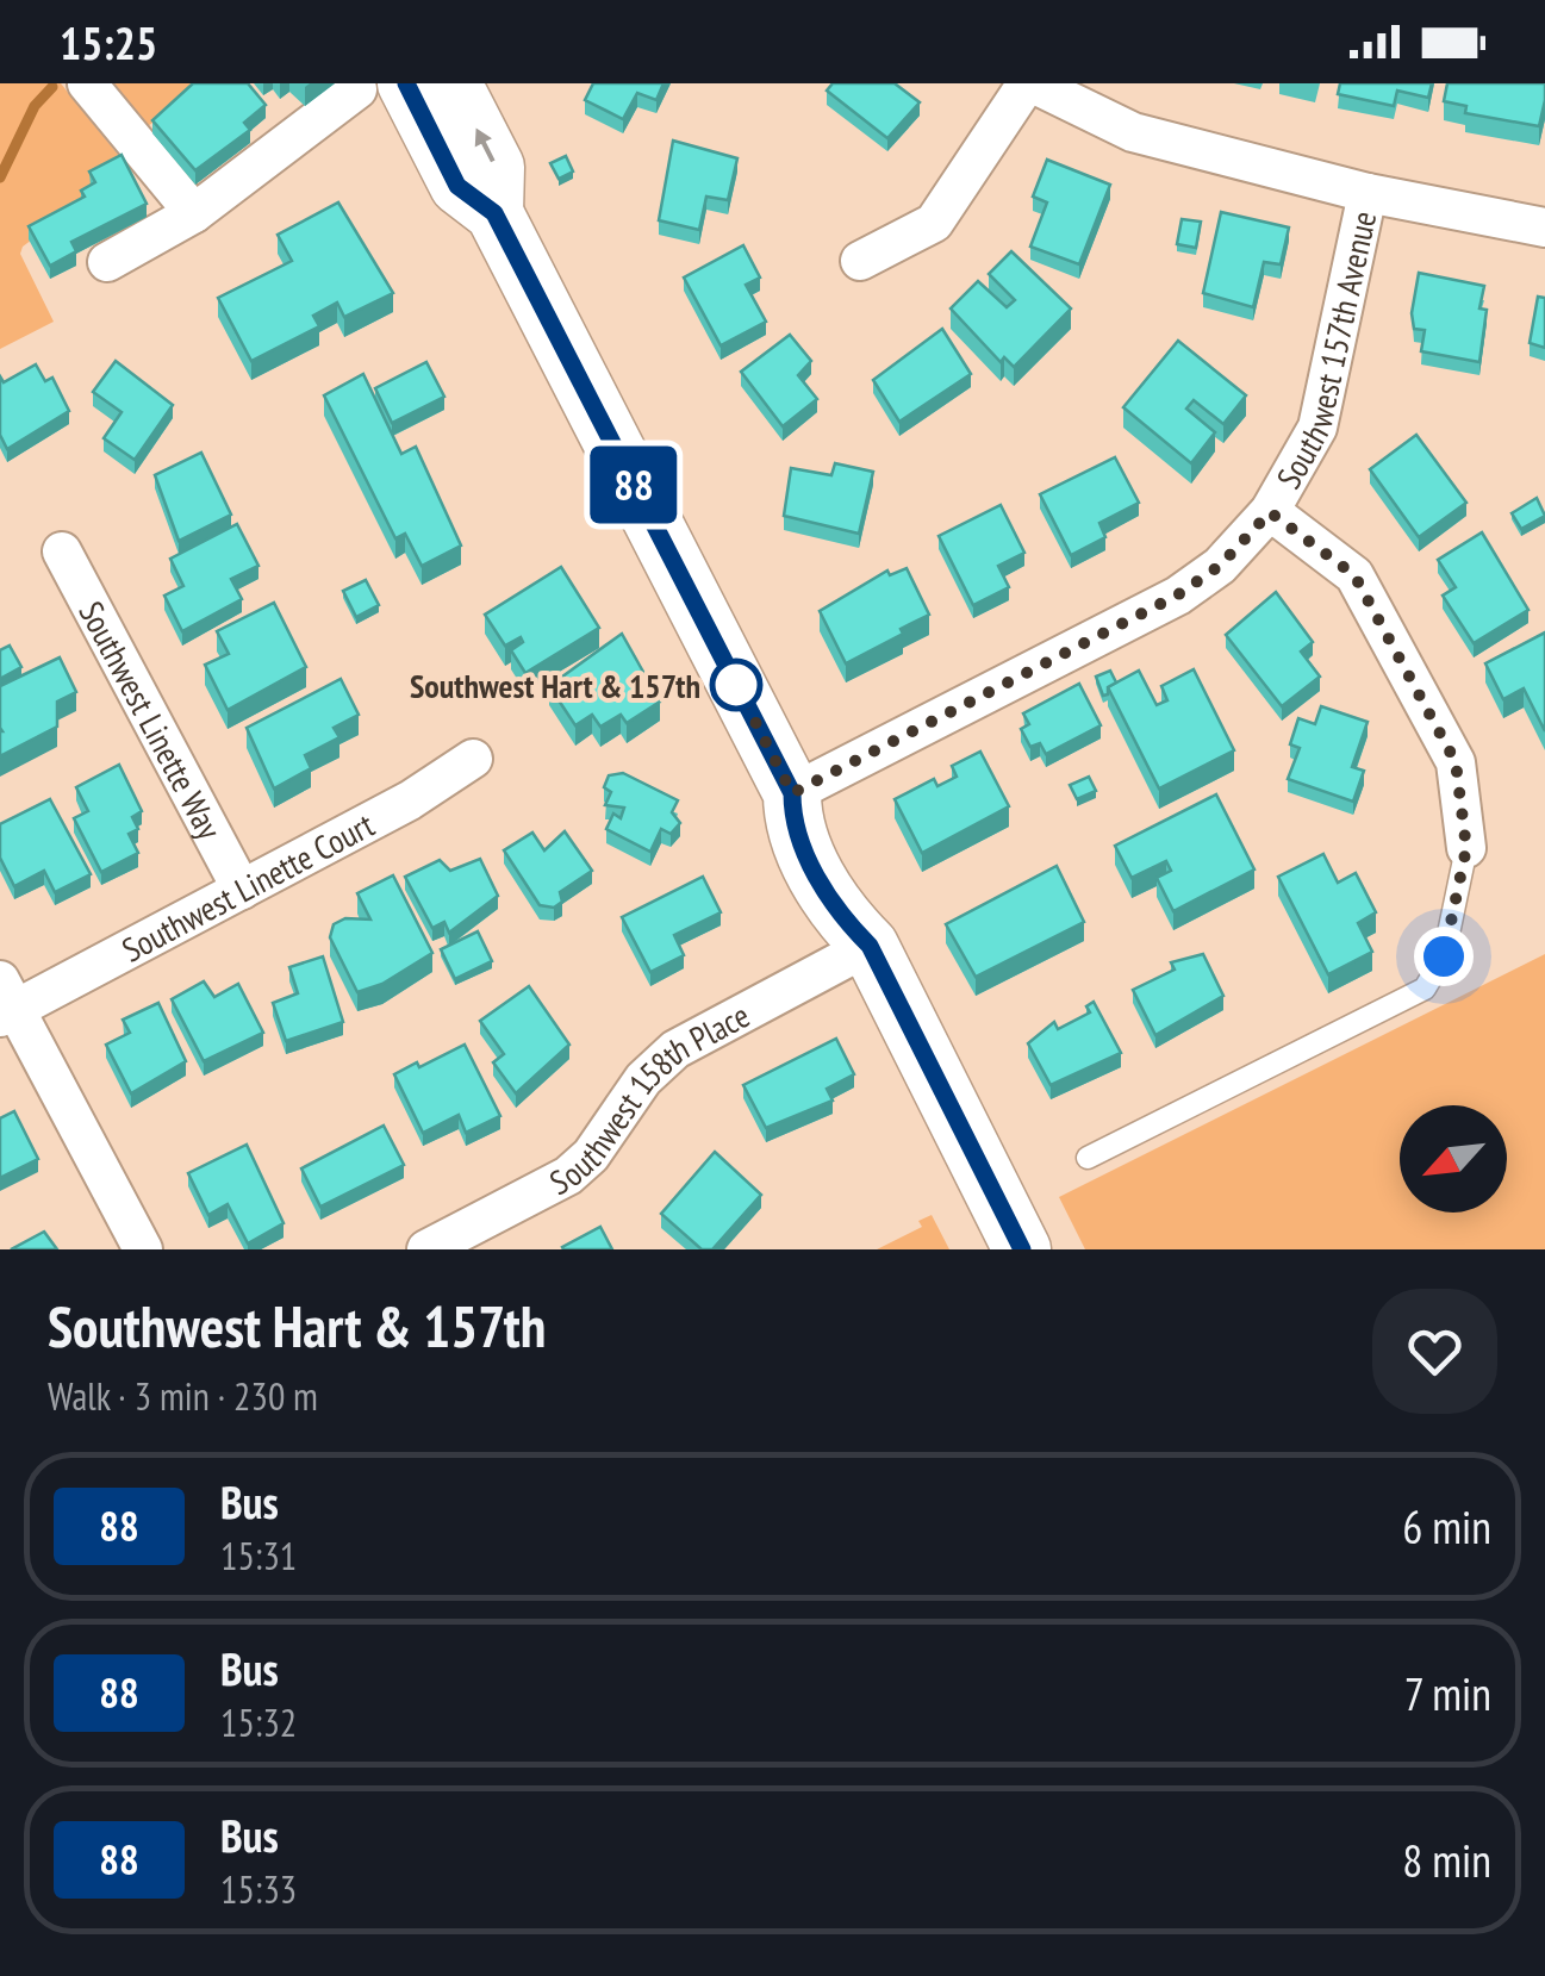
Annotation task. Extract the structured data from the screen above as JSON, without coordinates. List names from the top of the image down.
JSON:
{
  "streets": {
    "street": [
      "Southwest 157th Avenue",
      "Southwest Linette Way",
      "Southwest Linette Court",
      "Southwest 158th Place"
    ]
  },
  "crossings": [
    ["Southwest Linette Way", "Southwest Linette Court"]
  ],
  "places": ["Southwest Hart & 157th"],
  "lines": ["bus line 88"],
  "north": "bottom left",
  "page": {
    "status": "15:25",
    "on_map": "88",
    "heading": ["Southwest Hart & 157th", "Walk · 3 min · 230 m"],
    "list": [
      {
        "mark": "88",
        "name": "Bus",
        "note": "15:31",
        "value": "6 min"
      },
      {
        "mark": "88",
        "name": "Bus",
        "note": "15:32",
        "value": "7 min"
      },
      {
        "mark": "88",
        "name": "Bus",
        "note": "15:33",
        "value": "8 min"
      }
    ]
  }
}
